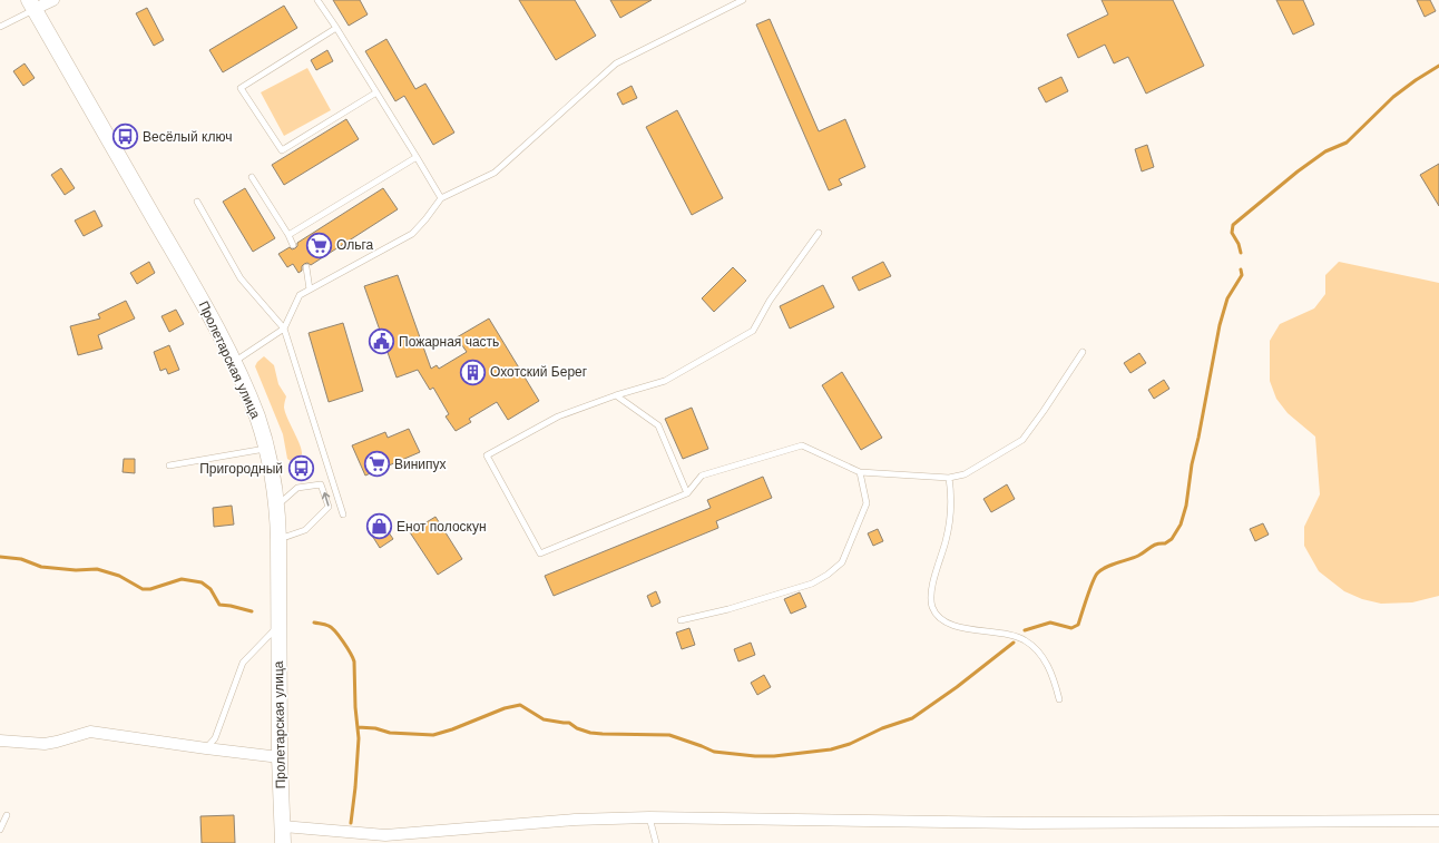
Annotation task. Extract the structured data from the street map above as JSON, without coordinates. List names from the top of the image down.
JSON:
{
  "streets": {
    "main road": ["Пролетарская улица"]
  },
  "places": {
    "bus stop": ["Весёлый ключ", "Пригородный"],
    "supermarket": ["Ольга", "Винипух"],
    "public building": ["Пожарная часть"],
    "building": ["Охотский Берег"],
    "shop": ["Енот полоскун"]
  }
}
